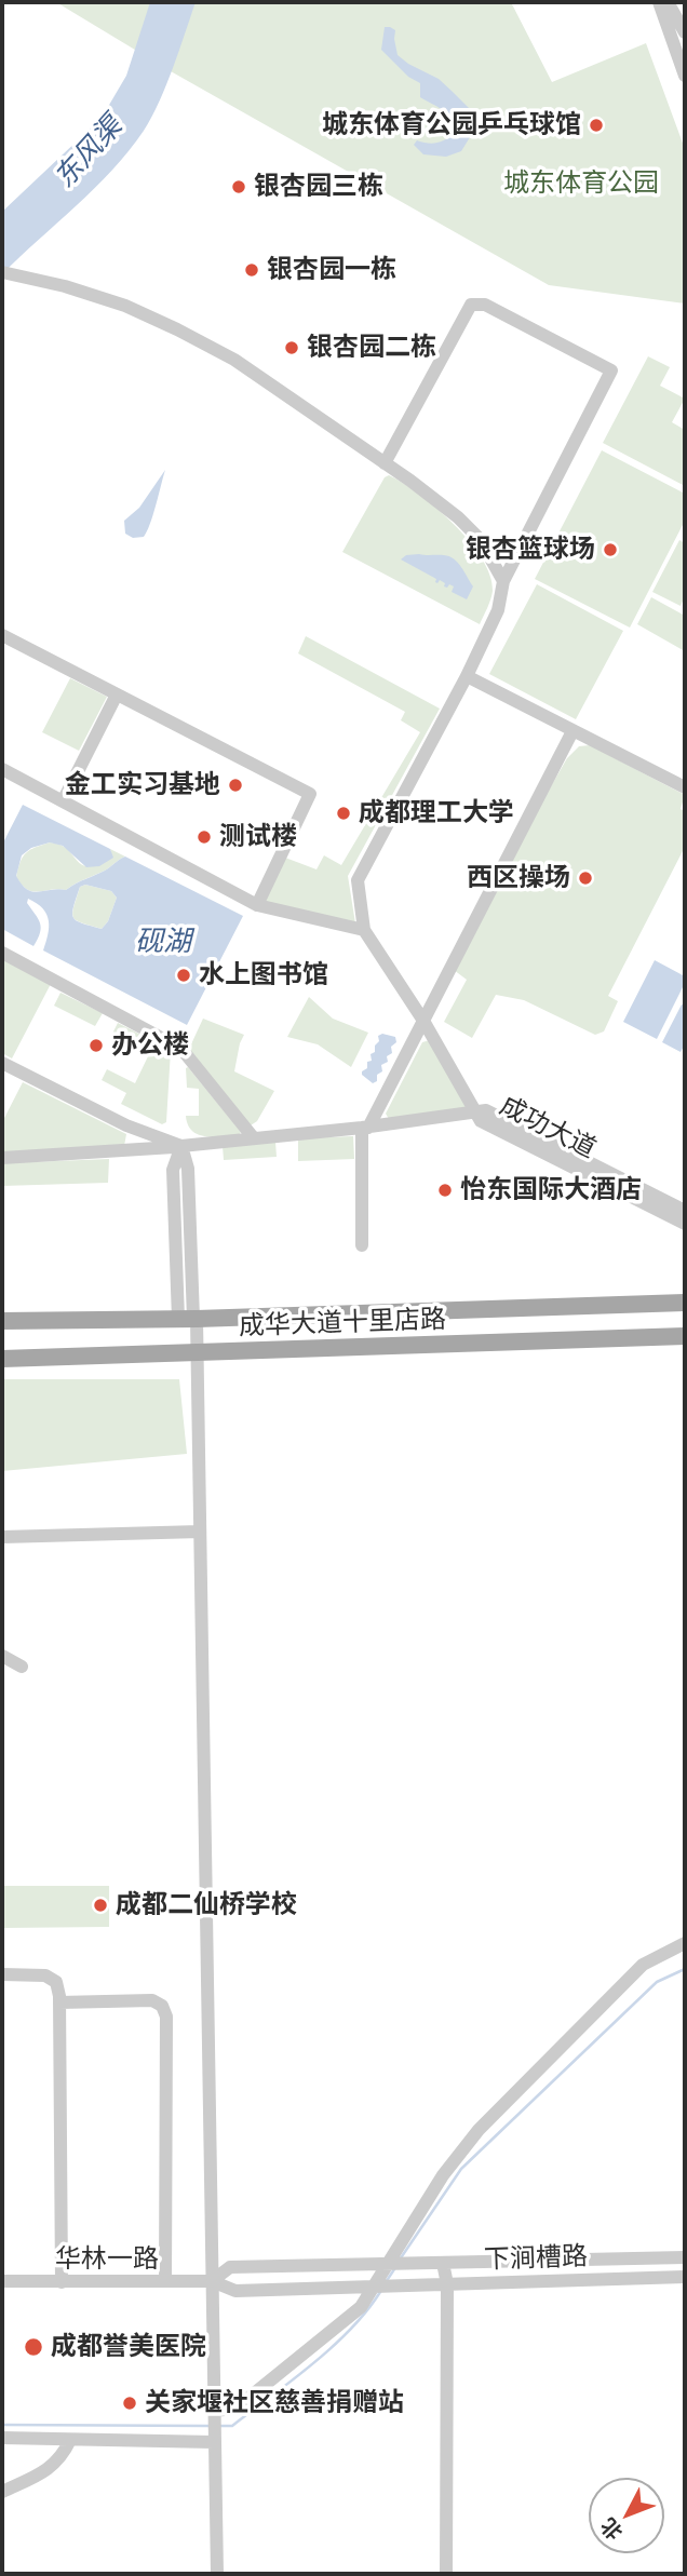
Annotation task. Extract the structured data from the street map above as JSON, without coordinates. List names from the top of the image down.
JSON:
{
  "streets": {
    "main road": ["成华大道十里店路"],
    "street": ["成功大道", "下涧槽路", "华林一路"]
  },
  "crossings": [
    ["下涧槽路", "华林一路"]
  ],
  "water": ["东风渠", "砚湖"],
  "parks": ["城东体育公园"],
  "places": [
    "城东体育公园乒乓球馆",
    "银杏园三栋",
    "银杏园一栋",
    "银杏园二栋",
    "银杏篮球场",
    "金工实习基地",
    "成都理工大学",
    "测试楼",
    "西区操场",
    "水上图书馆",
    "办公楼",
    "怡东国际大酒店",
    "成都二仙桥学校",
    "成都誉美医院",
    "关家堰社区慈善捐赠站"
  ],
  "north": "bottom left"
}
